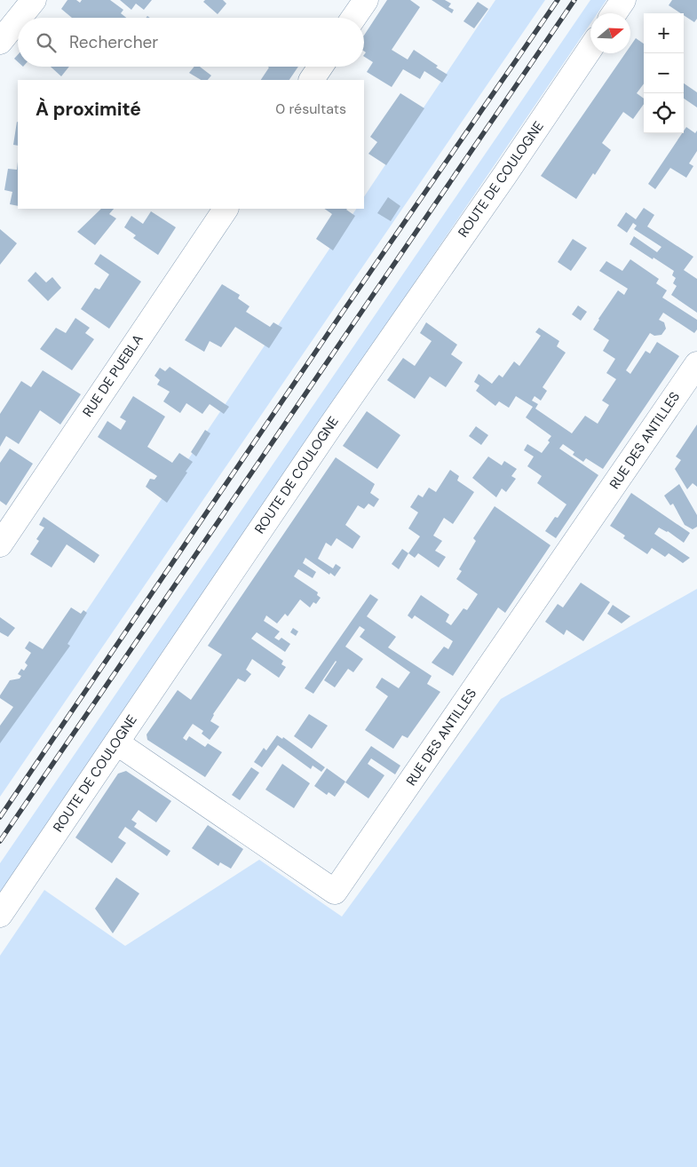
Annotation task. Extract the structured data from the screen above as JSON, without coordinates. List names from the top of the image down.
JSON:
{
  "streets": {
    "street": ["ROUTE DE COULOGNE", "RUE DE PUEBLA", "RUE DES ANTILLES"]
  },
  "crossings": [
    ["ROUTE DE COULOGNE", "RUE DES ANTILLES"]
  ],
  "north": "right",
  "page": {
    "map_buttons": ["+", "−"],
    "search": "Rechercher",
    "heading": ["À proximité", "0 résultats"]
  }
}
